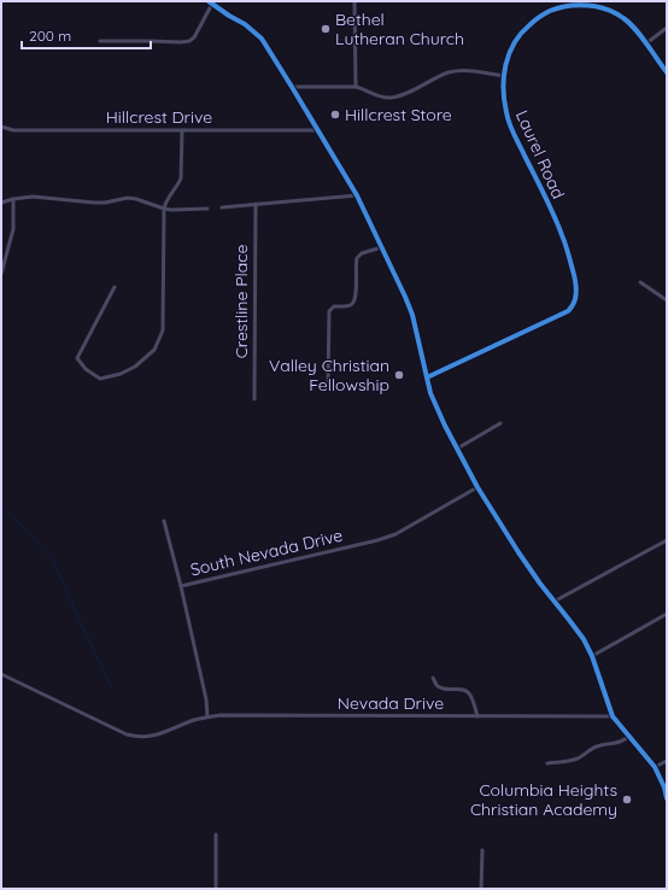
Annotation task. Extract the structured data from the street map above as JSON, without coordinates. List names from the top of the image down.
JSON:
{
  "streets": {
    "street": [
      "Hillcrest Drive",
      "Laurel Road",
      "Crestline Place",
      "South Nevada Drive",
      "Nevada Drive"
    ]
  },
  "crossings": [
    ["South Nevada Drive", "Nevada Drive"]
  ],
  "places": [
    "Bethel Lutheran Church",
    "Hillcrest Store",
    "Valley Christian Fellowship",
    "Columbia Heights Christian Academy"
  ],
  "scale_bar": "200 m"
}
